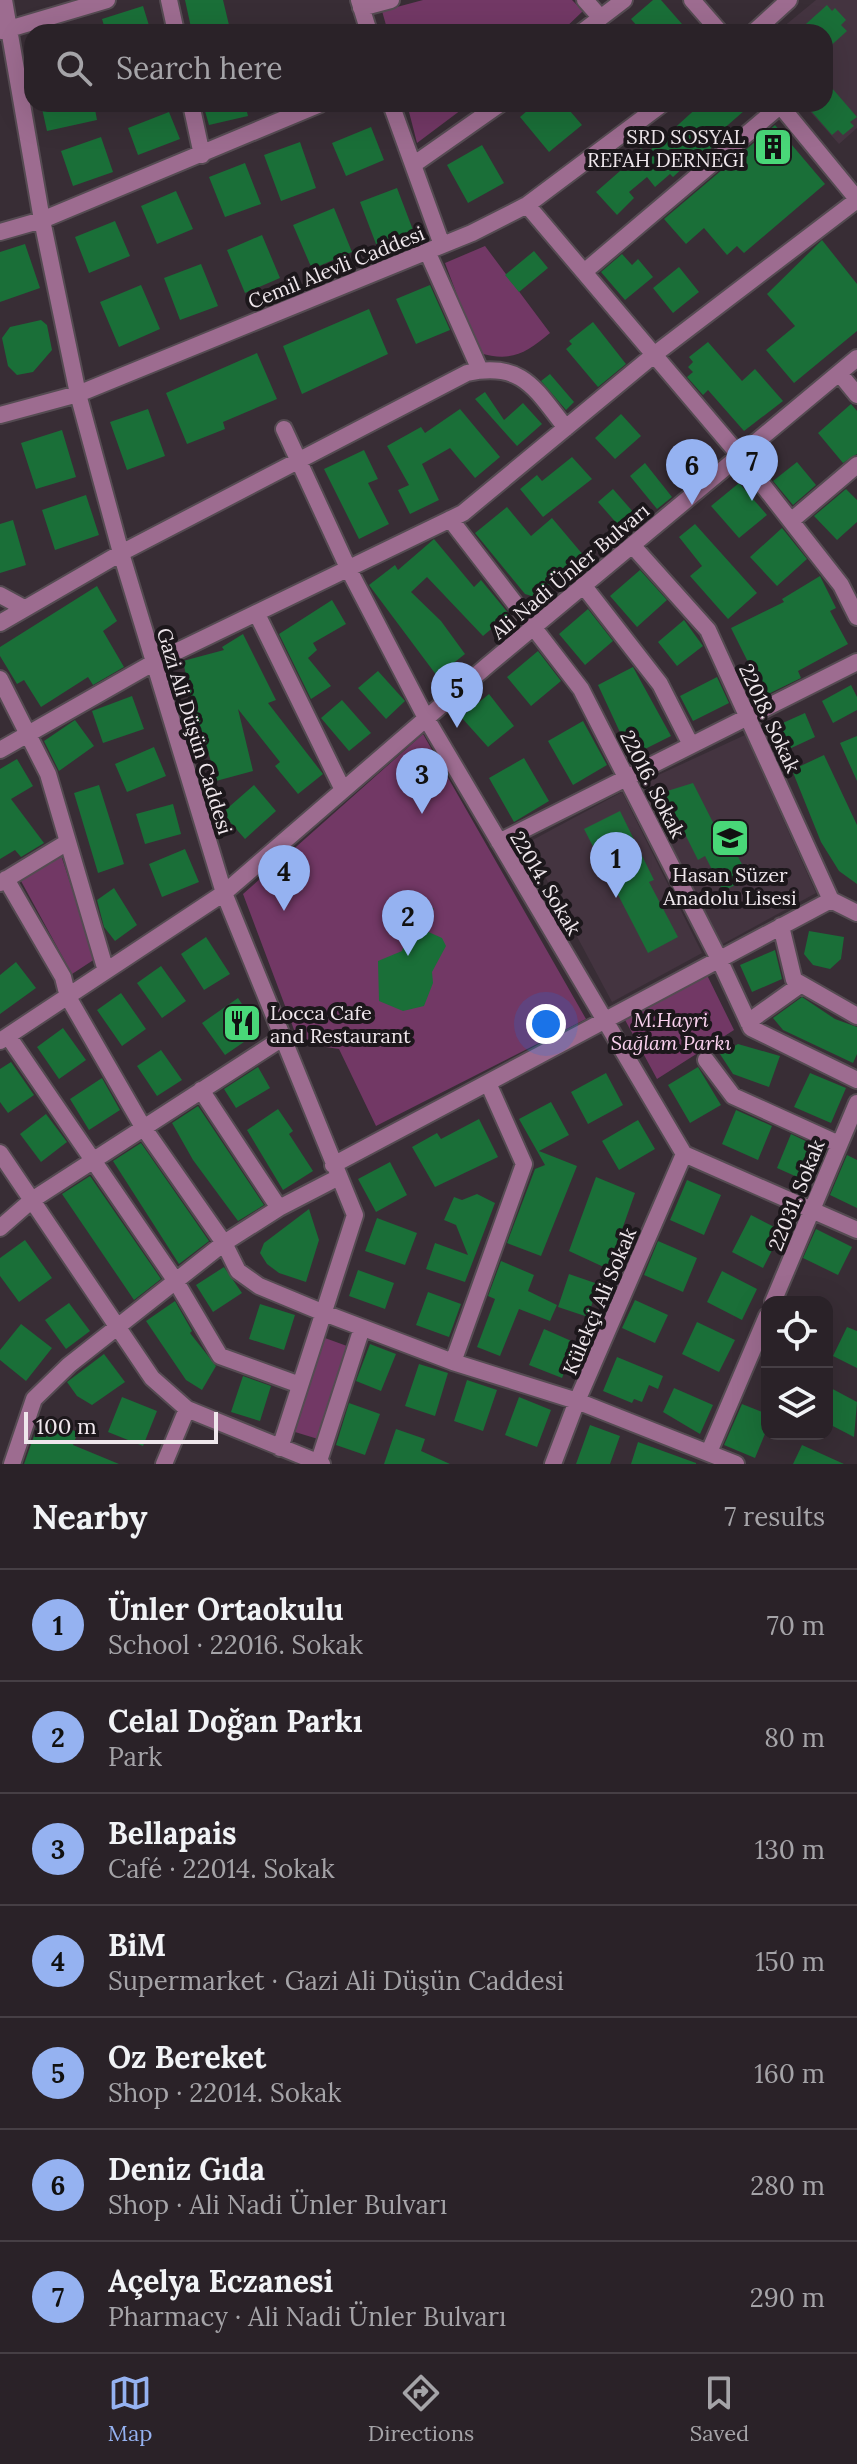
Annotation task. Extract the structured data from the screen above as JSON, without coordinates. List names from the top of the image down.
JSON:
{
  "streets": {
    "street": [
      "Cemil Alevli Caddesi",
      "Ali Nadi Ünler Bulvarı",
      "22018. Sokak",
      "Gazi Ali Düşün Caddesi",
      "22016. Sokak",
      "22014. Sokak",
      "22031. Sokak",
      "Külekçi Ali Sokak"
    ]
  },
  "crossings": [
    ["Cemil Alevli Caddesi", "Gazi Ali Düşün Caddesi"],
    ["Ali Nadi Ünler Bulvarı", "22018. Sokak"],
    ["Ali Nadi Ünler Bulvarı", "Gazi Ali Düşün Caddesi"],
    ["Ali Nadi Ünler Bulvarı", "22016. Sokak"],
    ["Ali Nadi Ünler Bulvarı", "22014. Sokak"],
    ["22014. Sokak", "Külekçi Ali Sokak"]
  ],
  "parks": ["M.Hayri Sağlam Parkı"],
  "places": {
    "building": ["SRD SOSYAL REFAH DERNEGI"],
    "school or university": ["Hasan Süzer Anadolu Lisesi"],
    "restaurant": ["Locca Cafe and Restaurant"]
  },
  "scale_bar": "100 m",
  "page": {
    "search": "Search here",
    "pins": [
      "7",
      "6",
      "5",
      "3",
      "1",
      "4",
      "2"
    ],
    "scale": "100 m",
    "heading": ["Nearby", "7 results"],
    "list": [
      {
        "mark": "1",
        "name": "Ünler Ortaokulu",
        "note": "School · 22016. Sokak",
        "value": "70 m"
      },
      {
        "mark": "2",
        "name": "Celal Doğan Parkı",
        "note": "Park",
        "value": "80 m"
      },
      {
        "mark": "3",
        "name": "Bellapais",
        "note": "Café · 22014. Sokak",
        "value": "130 m"
      },
      {
        "mark": "4",
        "name": "BiM",
        "note": "Supermarket · Gazi Ali Düşün Caddesi",
        "value": "150 m"
      },
      {
        "mark": "5",
        "name": "Oz Bereket",
        "note": "Shop · 22014. Sokak",
        "value": "160 m"
      },
      {
        "mark": "6",
        "name": "Deniz Gıda",
        "note": "Shop · Ali Nadi Ünler Bulvarı",
        "value": "280 m"
      },
      {
        "mark": "7",
        "name": "Açelya Eczanesi",
        "note": "Pharmacy · Ali Nadi Ünler Bulvarı",
        "value": "290 m"
      }
    ],
    "nav": ["Map", "Directions", "Saved"]
  }
}
